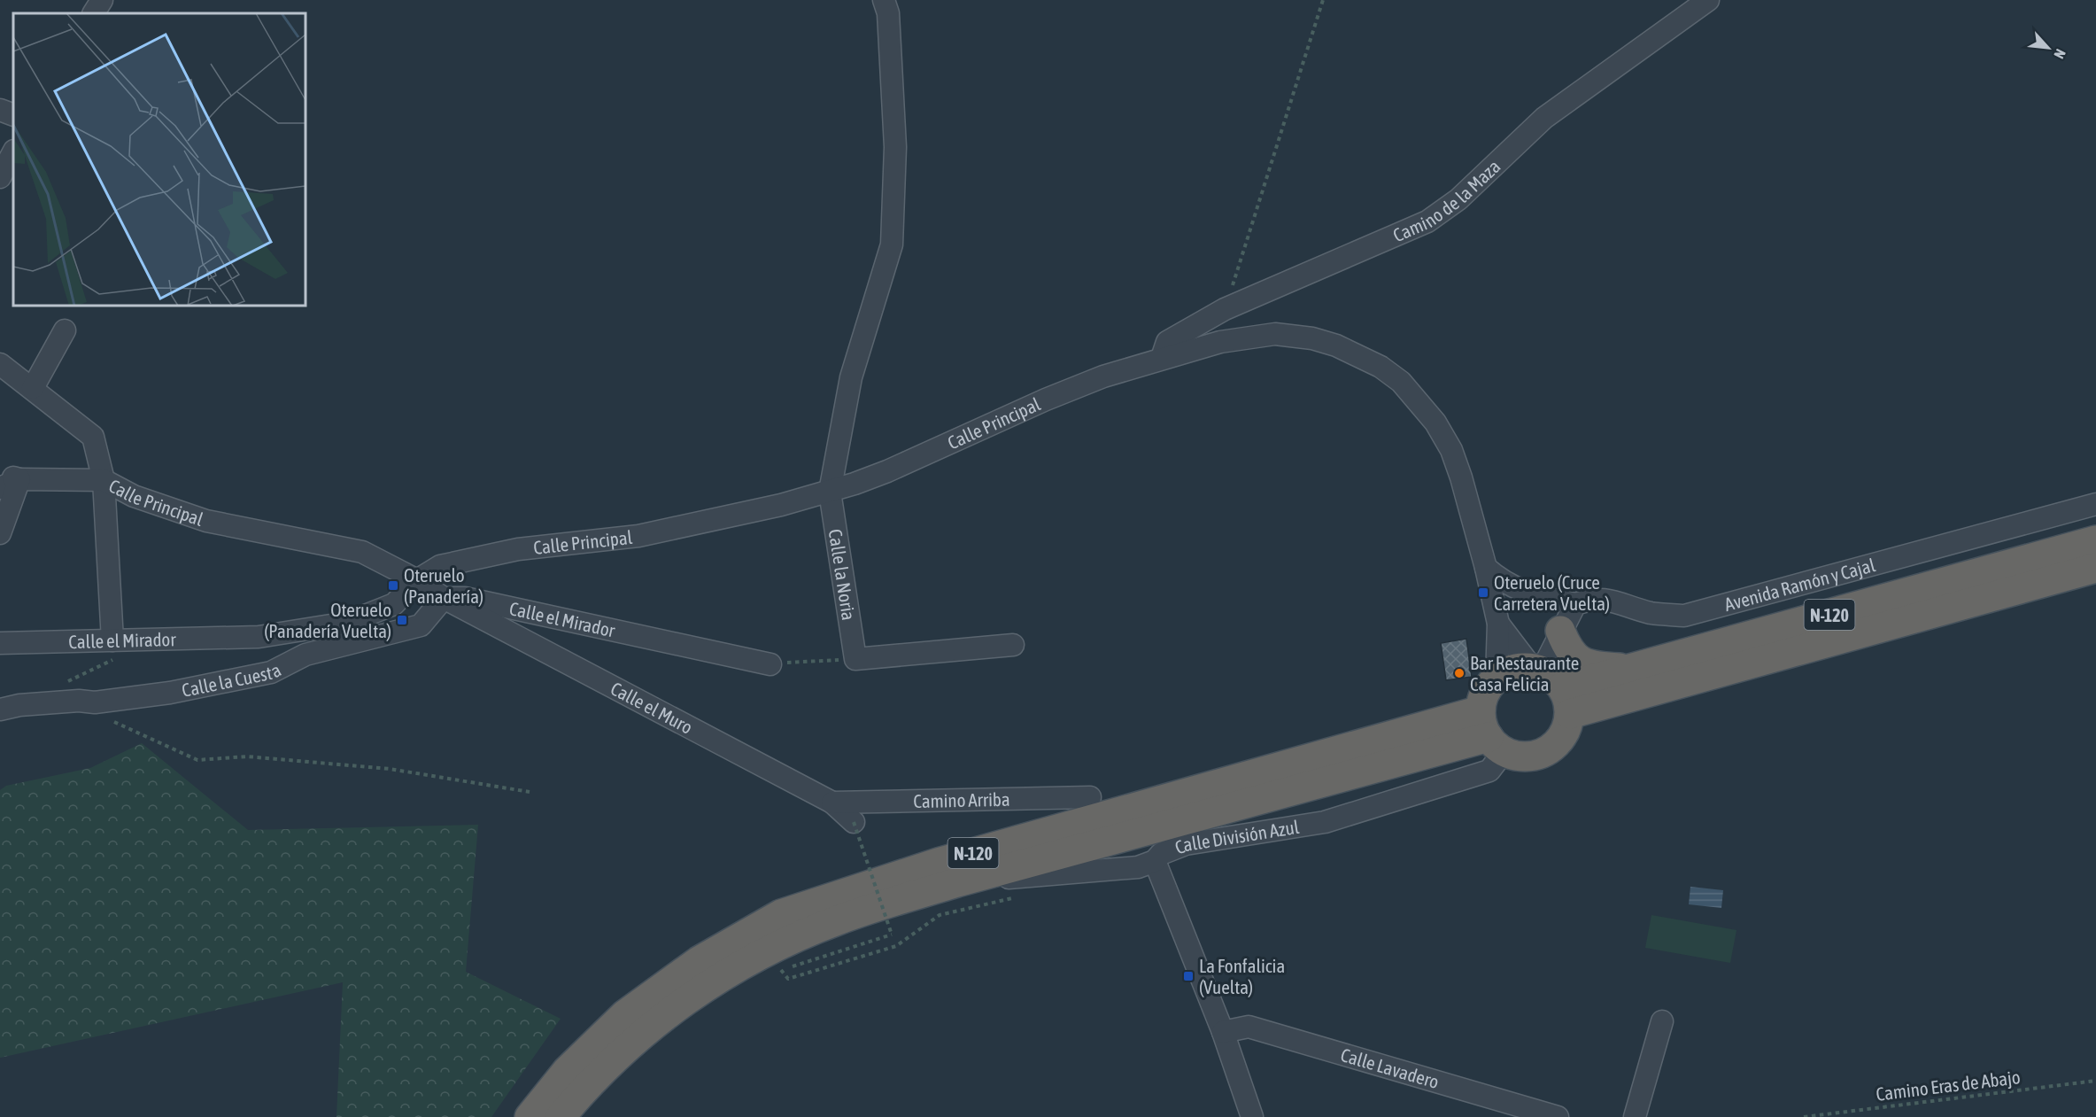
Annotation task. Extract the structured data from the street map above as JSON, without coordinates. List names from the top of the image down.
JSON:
{
  "streets": {
    "highway": ["N-120"],
    "street": [
      "Camino de la Maza",
      "Calle Principal",
      "Calle la Noria",
      "Avenida Ramón y Cajal",
      "Calle el Mirador",
      "Calle la Cuesta",
      "Calle el Muro",
      "Camino Arriba",
      "Calle División Azul",
      "Calle Lavadero"
    ],
    "path": ["Camino Eras de Abajo"]
  },
  "crossings": [
    ["Camino de la Maza", "Calle Principal"],
    ["Calle Principal", "Calle la Noria"],
    ["Calle Principal", "Calle el Mirador"],
    ["N-120", "Calle División Azul"],
    ["Calle el Mirador", "Calle la Cuesta"],
    ["Calle el Mirador", "Calle el Muro"],
    ["Calle la Cuesta", "Calle el Muro"],
    ["Calle el Muro", "Camino Arriba"]
  ],
  "places": {
    "transit": [
      "Oteruelo (Panadería)",
      "Oteruelo (Cruce Carretera Vuelta)",
      "Oteruelo (Panadería Vuelta)",
      "La Fonfalicia (Vuelta)"
    ],
    "other": ["Bar Restaurante Casa Felicia"]
  },
  "north": "bottom right"
}
